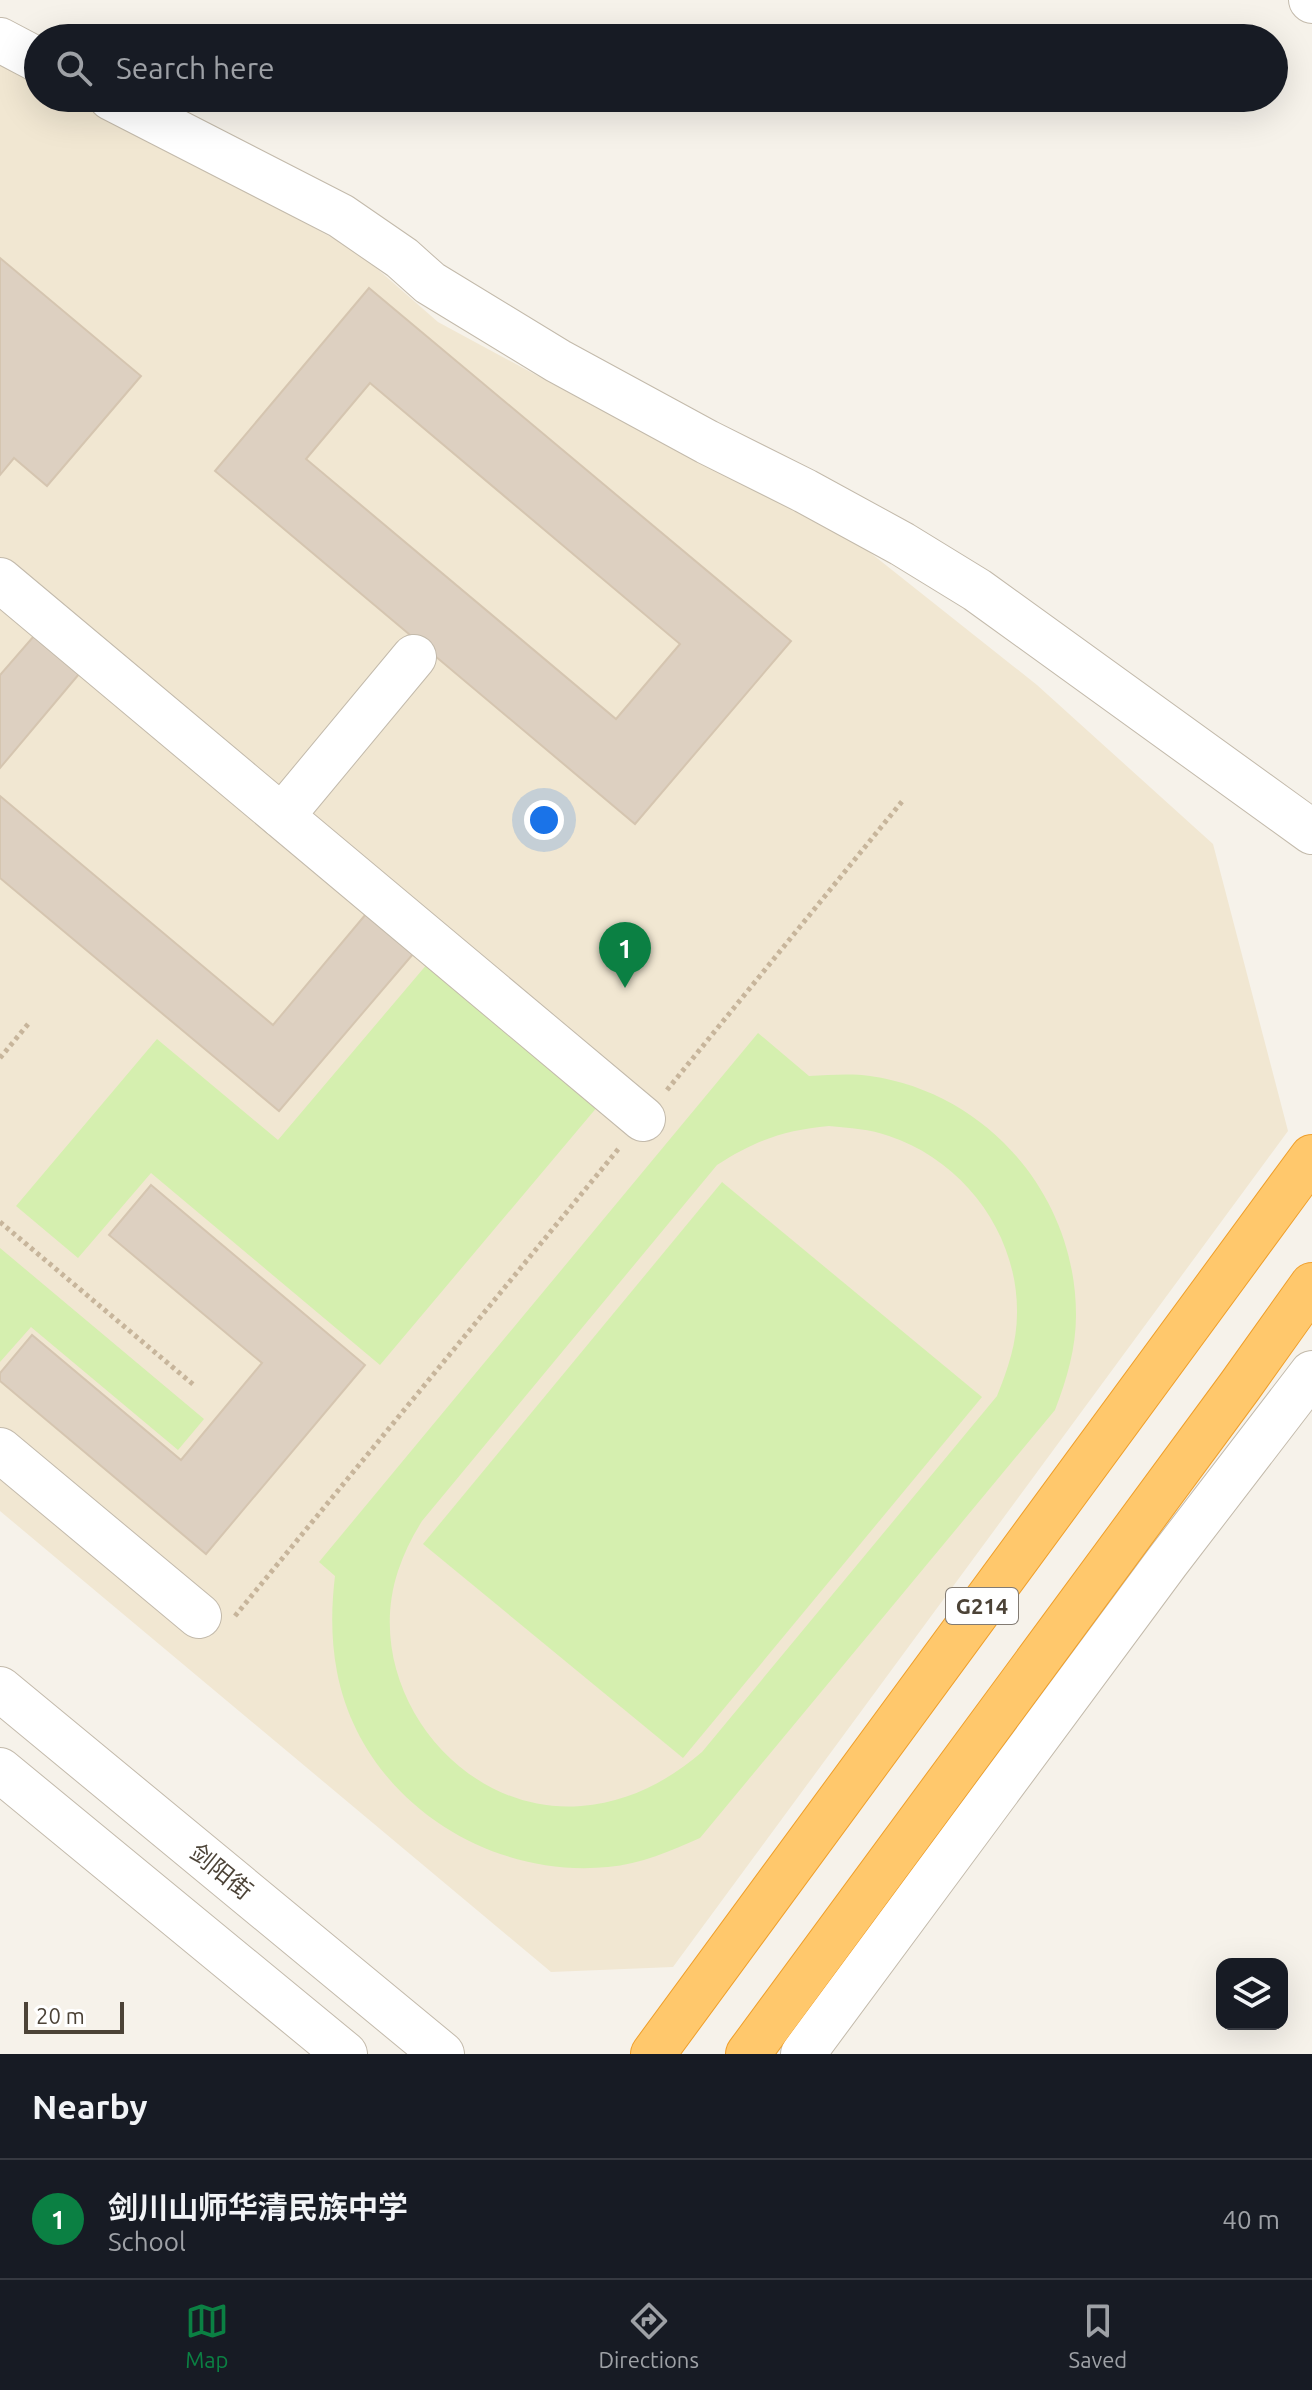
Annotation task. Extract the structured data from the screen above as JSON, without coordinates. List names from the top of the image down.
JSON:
{
  "streets": {
    "highway": ["G214"],
    "street": ["剑阳街"]
  },
  "scale_bar": "20 m",
  "page": {
    "search": "Search here",
    "pins": "1",
    "scale": "20 m",
    "heading": "Nearby",
    "list": [
      {
        "mark": "1",
        "name": "剑川山师华清民族中学",
        "note": "School",
        "value": "40 m"
      }
    ],
    "nav": ["Map", "Directions", "Saved"]
  }
}
